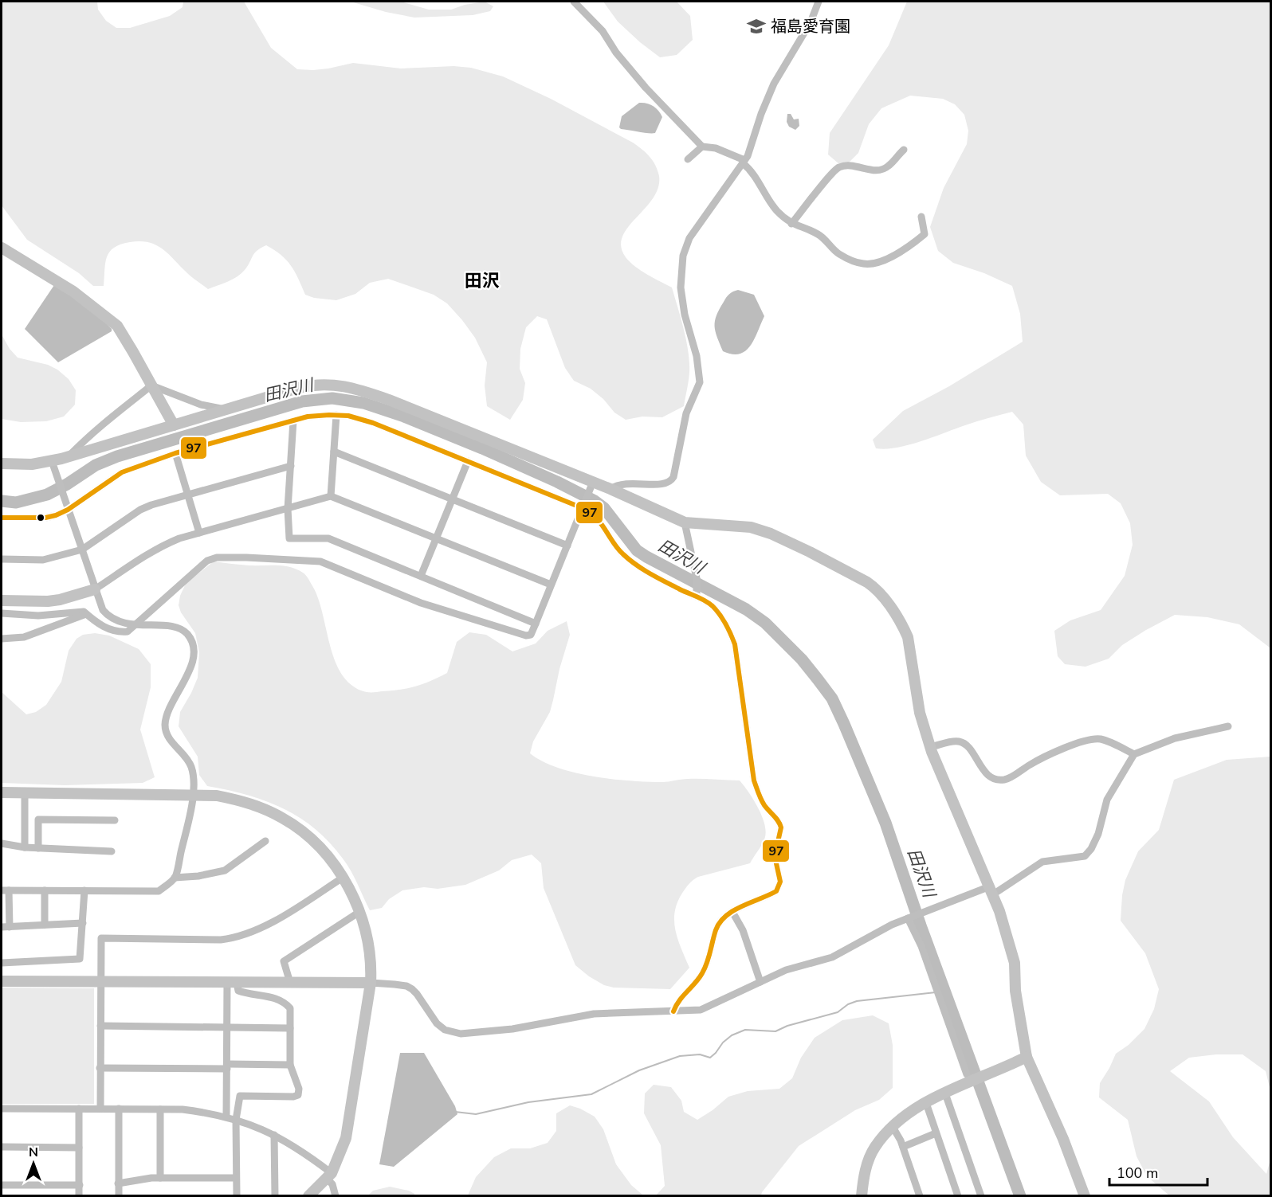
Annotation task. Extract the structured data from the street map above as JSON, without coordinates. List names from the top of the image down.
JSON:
{
  "districts": ["田沢"],
  "water": ["田沢川"],
  "places": {
    "school or university": ["福島愛育園"]
  },
  "lines": ["transit line 97"],
  "scale_bar": "100 m",
  "north": "top"
}
